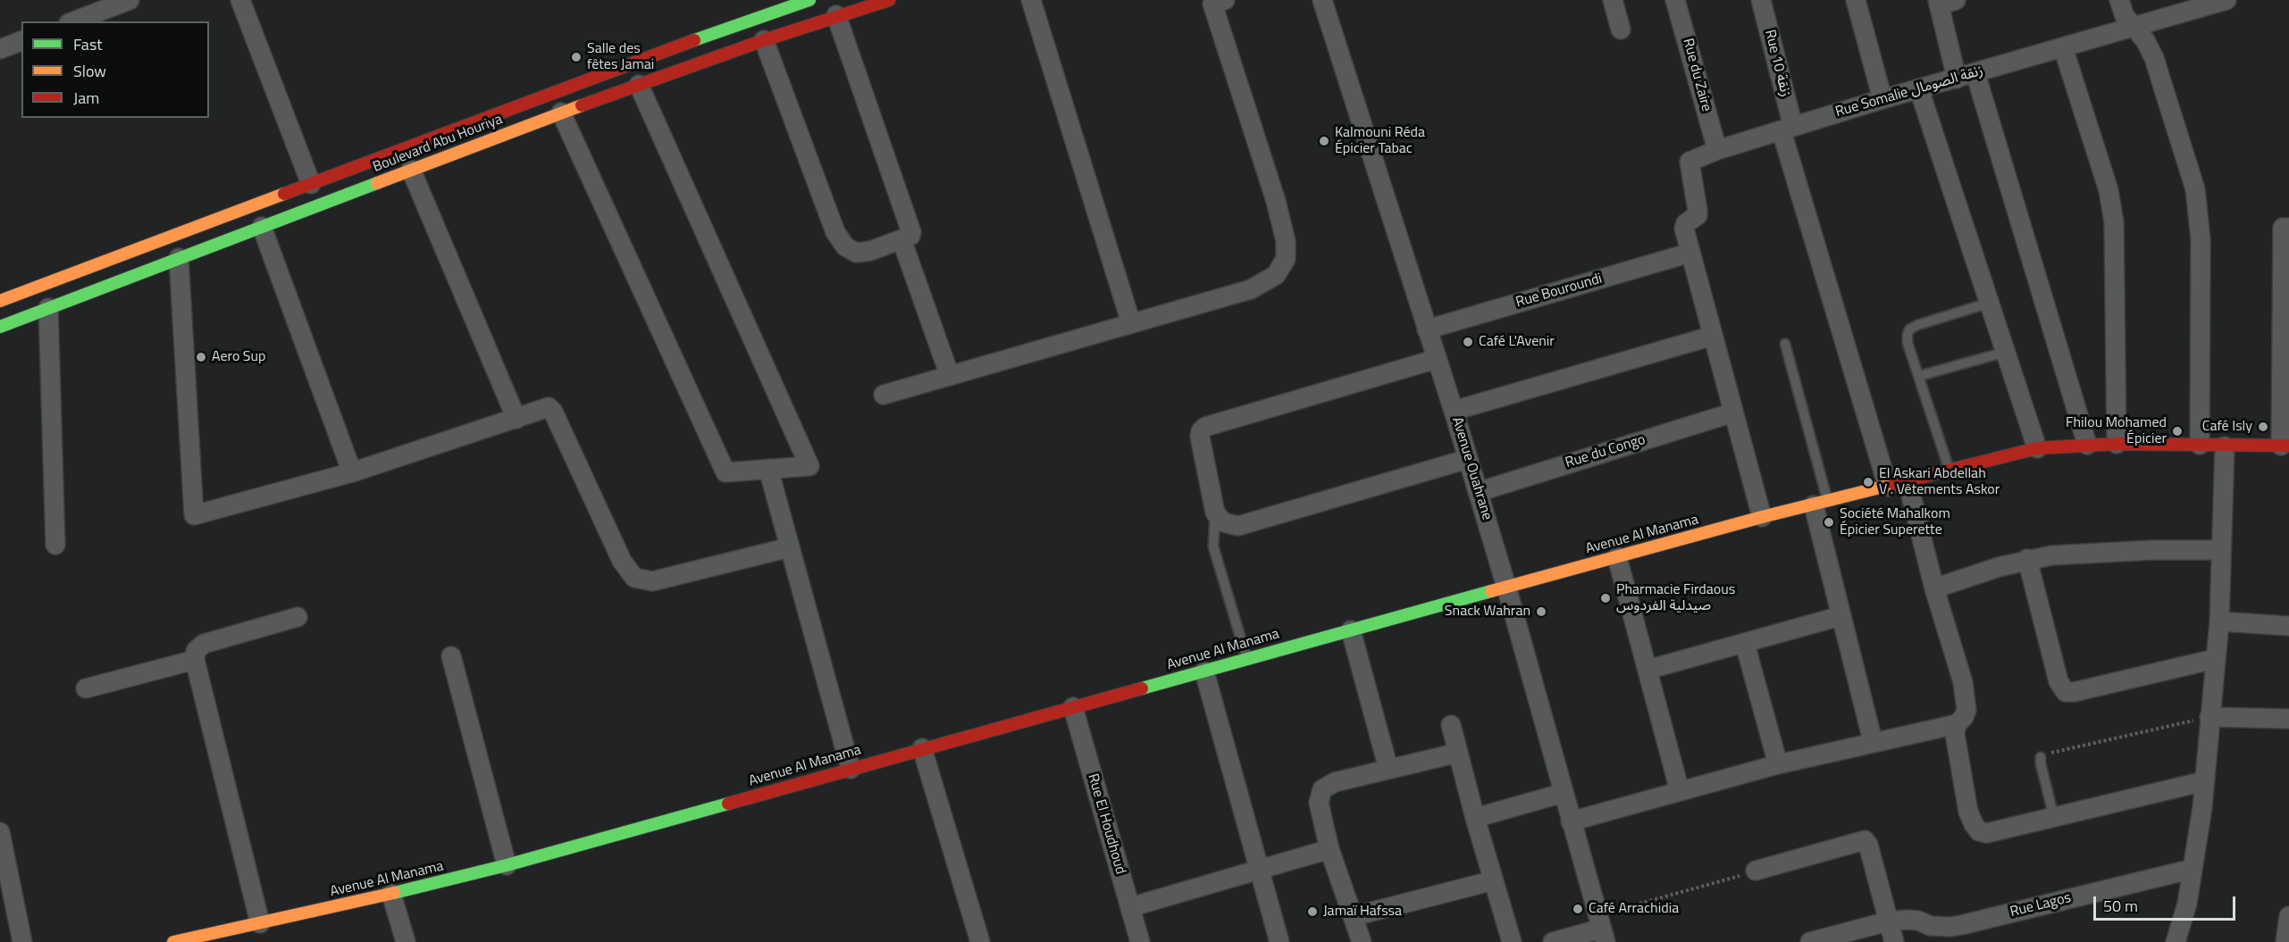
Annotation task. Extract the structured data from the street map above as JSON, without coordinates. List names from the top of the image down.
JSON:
{
  "streets": {
    "street": [
      "Rue 10 زنقة",
      "Rue du Zaire",
      "Rue Somalie زنقة الصومال",
      "Boulevard Abu Houriya",
      "Rue Bouroundi",
      "Rue du Congo",
      "Avenue Ouahrane",
      "Avenue Al Manama",
      "Rue El Houdhoud",
      "Rue Lagos"
    ]
  },
  "crossings": [
    ["Rue 10 زنقة", "Rue Somalie زنقة الصومال"],
    ["Rue 10 زنقة", "Avenue Al Manama"],
    ["Rue du Zaire", "Rue Somalie زنقة الصومال"],
    ["Rue Somalie زنقة الصومال", "Rue Bouroundi"],
    ["Rue Bouroundi", "Avenue Ouahrane"],
    ["Rue du Congo", "Avenue Ouahrane"],
    ["Avenue Ouahrane", "Avenue Al Manama"],
    ["Avenue Al Manama", "Rue El Houdhoud"]
  ],
  "places": [
    "Salle des fêtes Jamai",
    "Kalmouni Réda Épicier Tabac",
    "Café L'Avenir",
    "Aero Sup",
    "Café Isly",
    "Fhilou Mohamed Épicier",
    "El Askari Abdellah V . Vêtements Askor",
    "Société Mahalkom Épicier Superette",
    "Pharmacie Firdaous صيدلية الفردوس",
    "Snack Wahran",
    "Café Arrachidia",
    "Jamaï Hafssa"
  ],
  "legend": ["Fast", "Slow", "Jam"],
  "scale_bar": "50 m"
}
